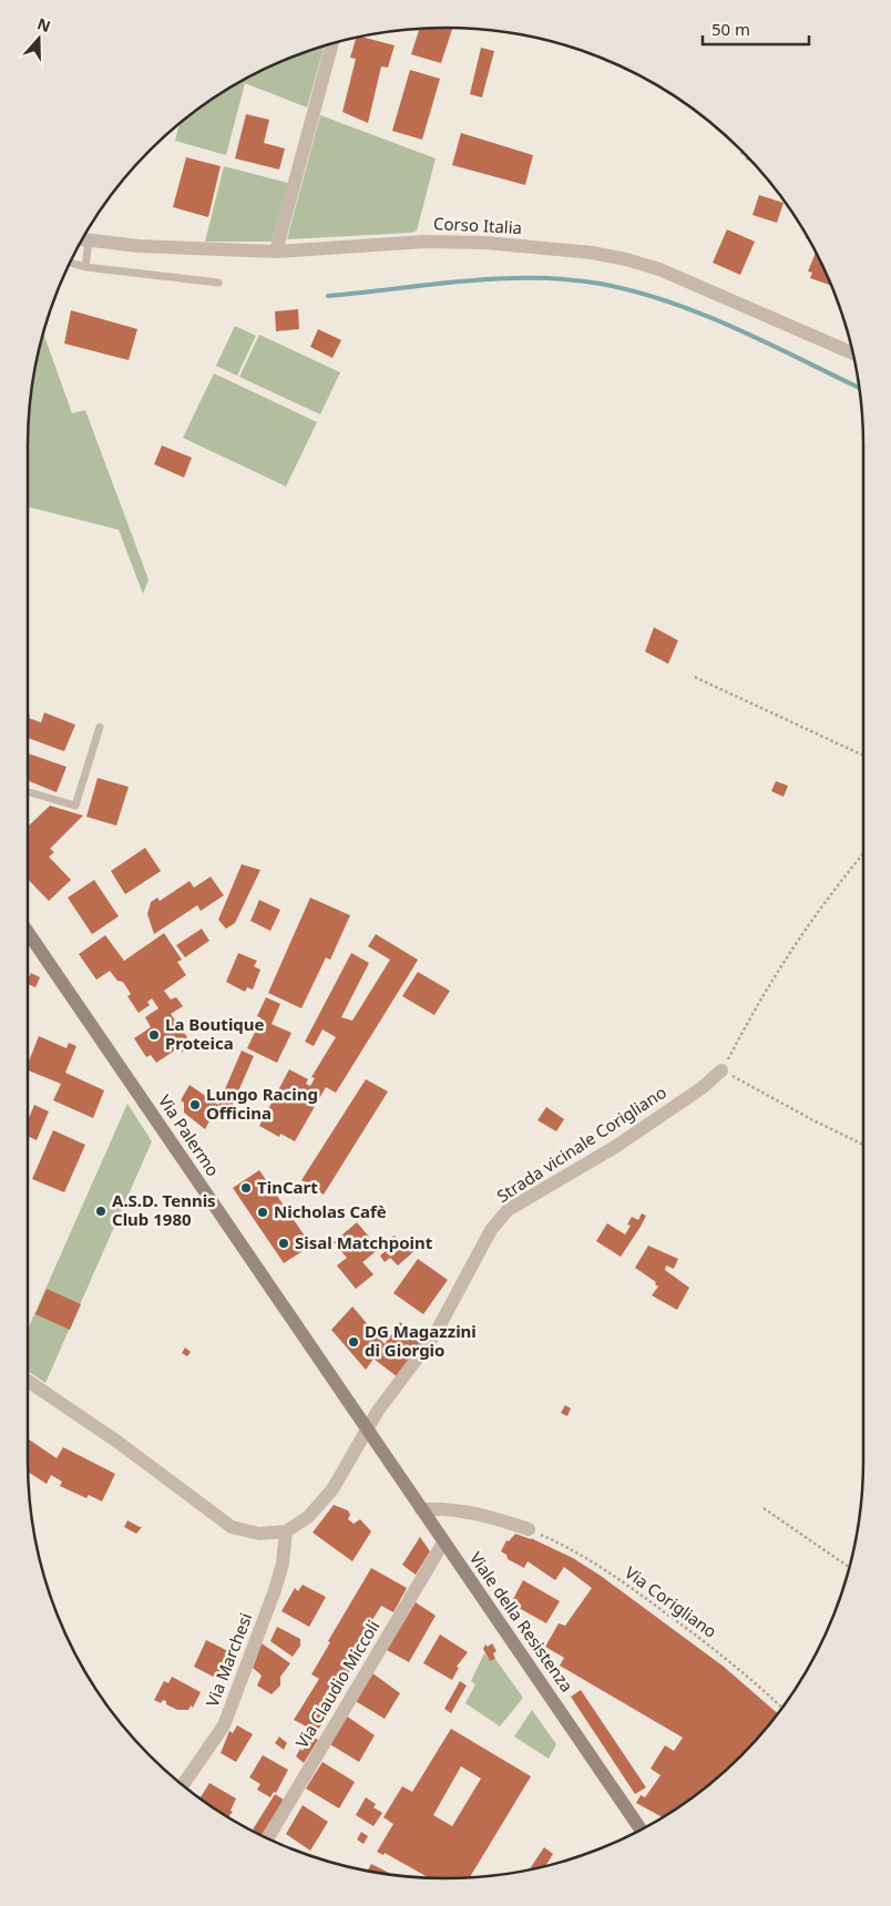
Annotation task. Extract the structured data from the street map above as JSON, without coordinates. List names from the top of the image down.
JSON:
{
  "streets": {
    "main road": ["Via Palermo", "Viale della Resistenza"],
    "street": [
      "Corso Italia",
      "Strada vicinale Corigliano",
      "Via Marchesi",
      "Via Claudio Miccoli"
    ],
    "path": ["Via Corigliano"]
  },
  "crossings": [
    ["Via Palermo", "Strada vicinale Corigliano"],
    ["Via Palermo", "Viale della Resistenza"],
    ["Strada vicinale Corigliano", "Viale della Resistenza"],
    ["Strada vicinale Corigliano", "Via Marchesi"],
    ["Viale della Resistenza", "Via Claudio Miccoli"]
  ],
  "places": [
    "La Boutique Proteica",
    "Lungo Racing Officina",
    "TinCart",
    "A.S.D. Tennis Club 1980",
    "Nicholas Cafè",
    "Sisal Matchpoint",
    "DG Magazzini di Giorgio"
  ],
  "scale_bar": "50 m",
  "north": "top"
}
